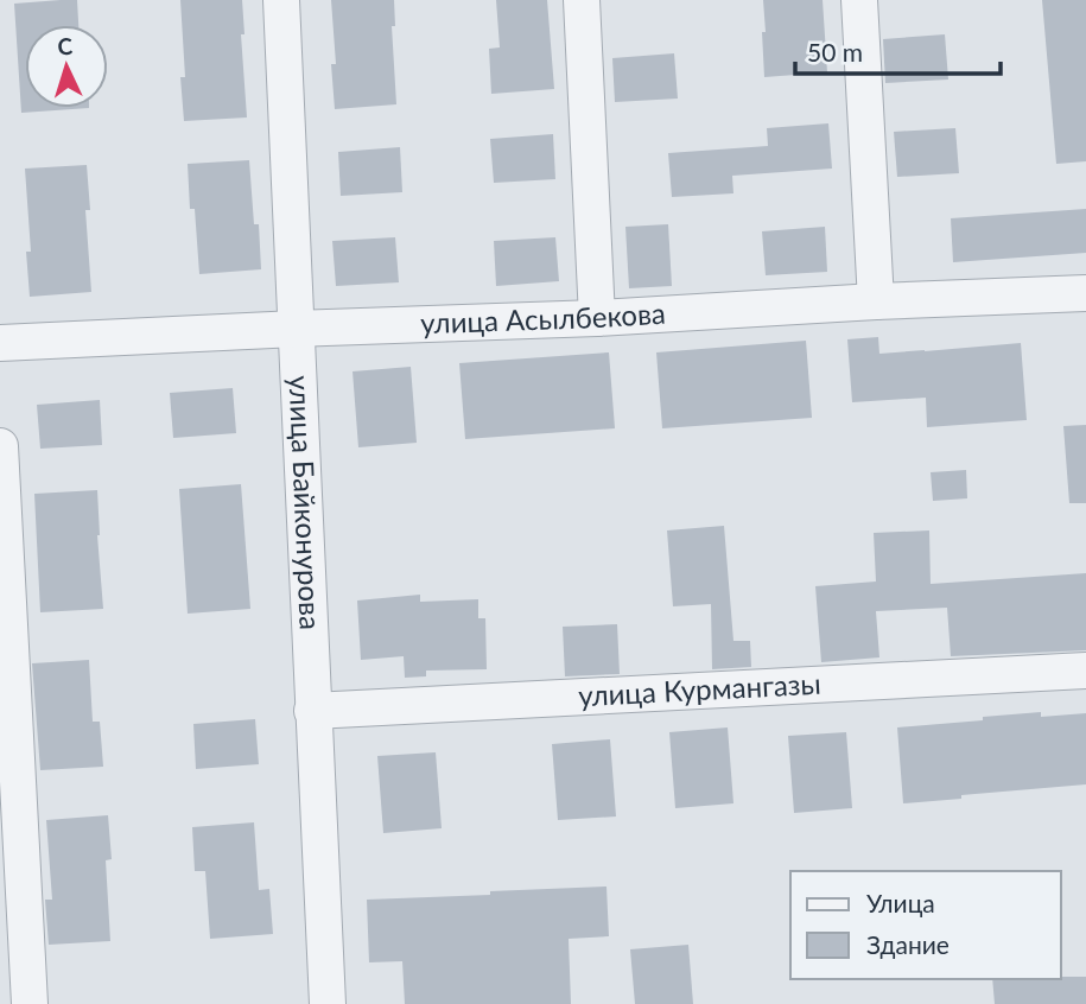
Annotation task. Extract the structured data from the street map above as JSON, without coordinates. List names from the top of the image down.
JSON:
{
  "streets": {
    "street": ["улица Асылбекова", "улица Байконурова", "улица Курмангазы"]
  },
  "crossings": [
    ["улица Асылбекова", "улица Байконурова"],
    ["улица Байконурова", "улица Курмангазы"]
  ],
  "legend": ["Улица", "Здание"],
  "scale_bar": "50 m",
  "north": "top"
}
